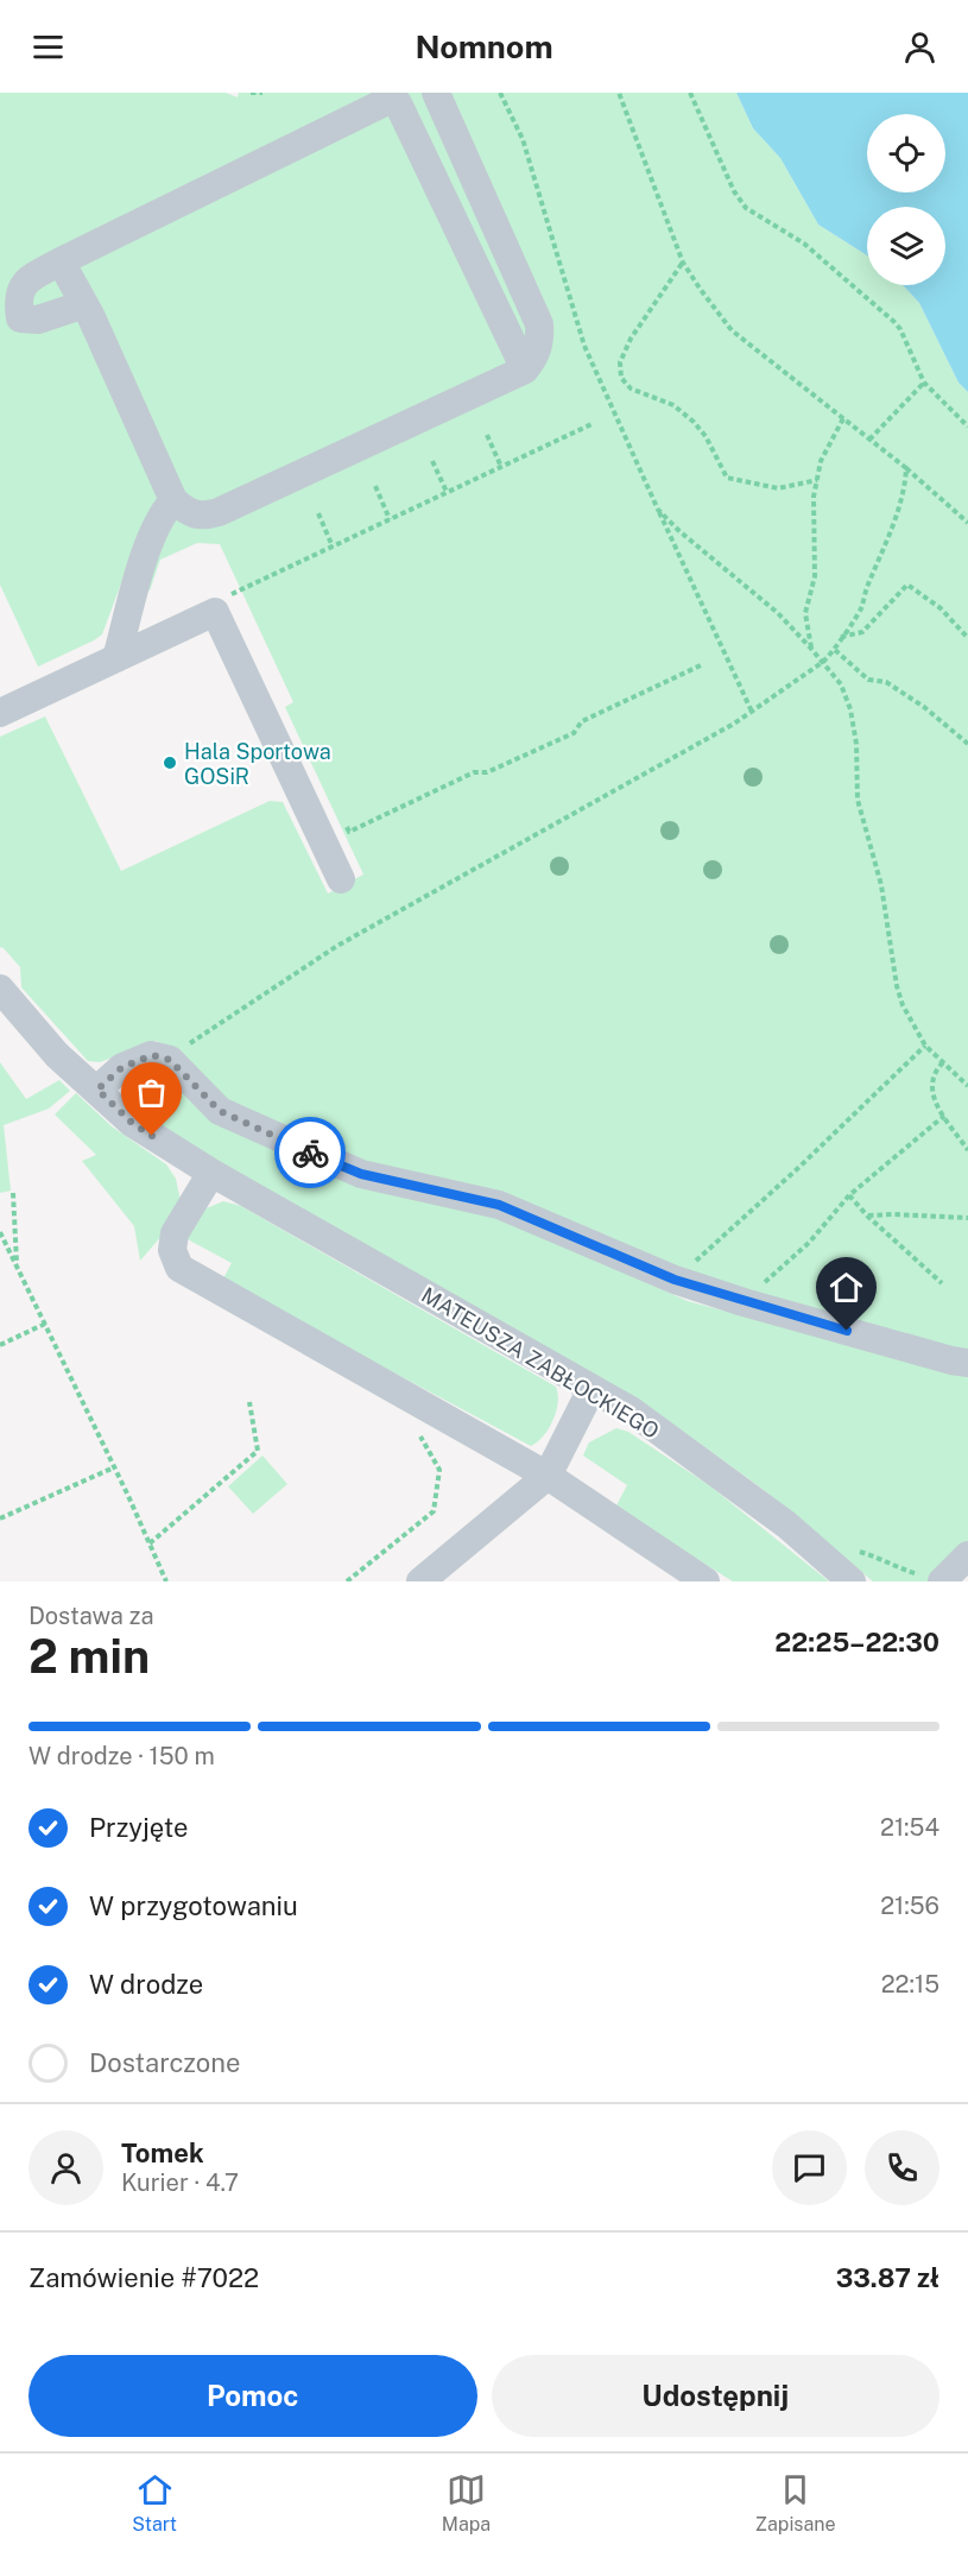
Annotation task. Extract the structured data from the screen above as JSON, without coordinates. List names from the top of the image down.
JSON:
{
  "streets": {
    "street": ["MATEUSZA ZABŁOCKIEGO"]
  },
  "places": ["Hala Sportowa GOSiR"],
  "page": {
    "header": "Nomnom",
    "heading": ["2 min", "Dostawa za", "22:25–22:30"],
    "panel": [
      "Tomek",
      "Kurier · 4.7",
      "Zamówienie #7022",
      "33.87 zł"
    ],
    "bar": "W drodze · 150 m",
    "list": [
      ["Przyjęte", "21:54"],
      ["W przygotowaniu", "21:56"],
      ["W drodze", "22:15"],
      "Dostarczone"
    ],
    "buttons": ["Pomoc", "Udostępnij"],
    "tabs": ["Start", "Mapa", "Zapisane"]
  }
}
